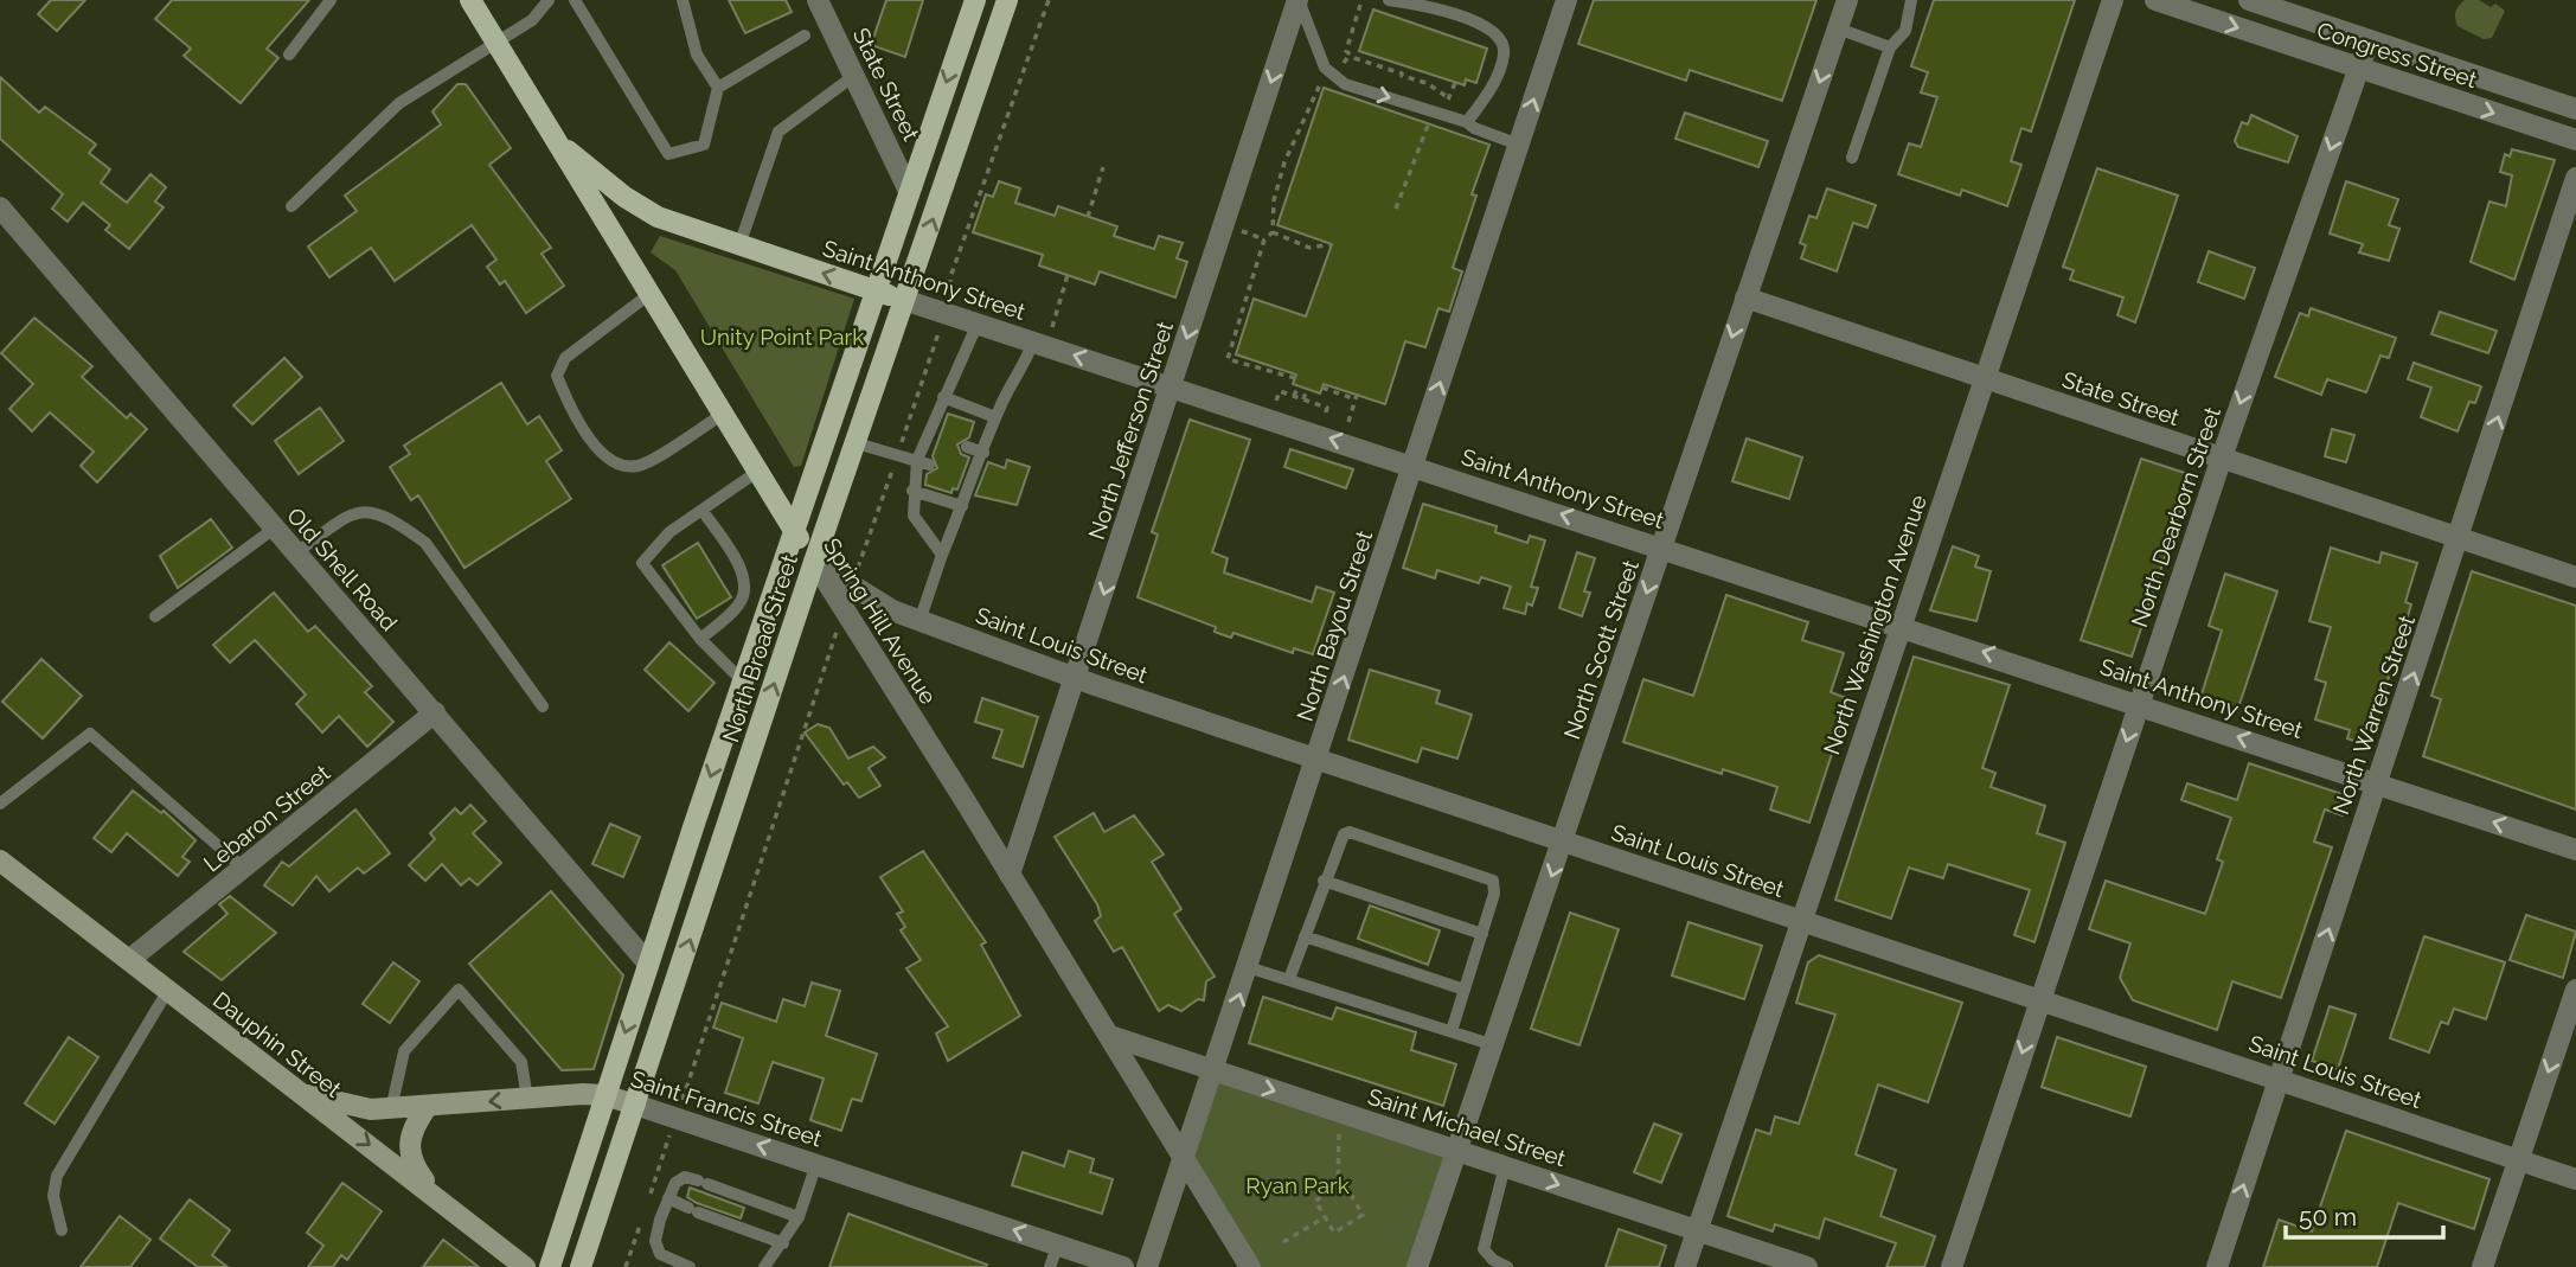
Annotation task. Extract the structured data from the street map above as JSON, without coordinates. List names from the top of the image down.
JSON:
{
  "streets": {
    "main road": [
      "Saint Anthony Street",
      "Spring Hill Avenue",
      "North Broad Street",
      "Dauphin Street",
      "Saint Francis Street"
    ],
    "street": [
      "Congress Street",
      "State Street",
      "North Jefferson Street",
      "North Dearborn Street",
      "Old Shell Road",
      "North Washington Avenue",
      "North Bayou Street",
      "Saint Louis Street",
      "North Scott Street",
      "North Warren Street",
      "Lebaron Street",
      "Saint Michael Street"
    ]
  },
  "crossings": [
    ["Congress Street", "North Dearborn Street"],
    ["State Street", "North Dearborn Street"],
    ["State Street", "North Washington Avenue"],
    ["State Street", "North Broad Street"],
    ["State Street", "North Scott Street"],
    ["State Street", "North Warren Street"],
    ["Saint Anthony Street", "North Jefferson Street"],
    ["Saint Anthony Street", "North Dearborn Street"],
    ["Saint Anthony Street", "Spring Hill Avenue"],
    ["Saint Anthony Street", "North Washington Avenue"],
    ["Saint Anthony Street", "North Bayou Street"],
    ["Saint Anthony Street", "North Broad Street"],
    ["Saint Anthony Street", "North Scott Street"],
    ["Saint Anthony Street", "North Warren Street"],
    ["North Jefferson Street", "Spring Hill Avenue"],
    ["North Jefferson Street", "Saint Louis Street"],
    ["North Dearborn Street", "Saint Louis Street"],
    ["Old Shell Road", "North Broad Street"],
    ["Old Shell Road", "Lebaron Street"],
    ["Spring Hill Avenue", "North Bayou Street"],
    ["Spring Hill Avenue", "Saint Louis Street"],
    ["Spring Hill Avenue", "North Broad Street"],
    ["Spring Hill Avenue", "Saint Michael Street"],
    ["North Washington Avenue", "Saint Louis Street"],
    ["North Washington Avenue", "Saint Michael Street"],
    ["North Bayou Street", "Saint Louis Street"],
    ["North Bayou Street", "Saint Michael Street"],
    ["Saint Louis Street", "North Broad Street"],
    ["Saint Louis Street", "North Scott Street"],
    ["Saint Louis Street", "North Warren Street"],
    ["North Broad Street", "Saint Francis Street"],
    ["North Scott Street", "Saint Michael Street"],
    ["Lebaron Street", "Dauphin Street"],
    ["Dauphin Street", "Saint Francis Street"]
  ],
  "one_way": [
    "Saint Anthony Street",
    "North Jefferson Street",
    "North Dearborn Street",
    "North Bayou Street",
    "North Scott Street",
    "North Warren Street",
    "Saint Francis Street",
    "Saint Michael Street"
  ],
  "parks": ["Unity Point Park", "Ryan Park"],
  "scale_bar": "50 m"
}
